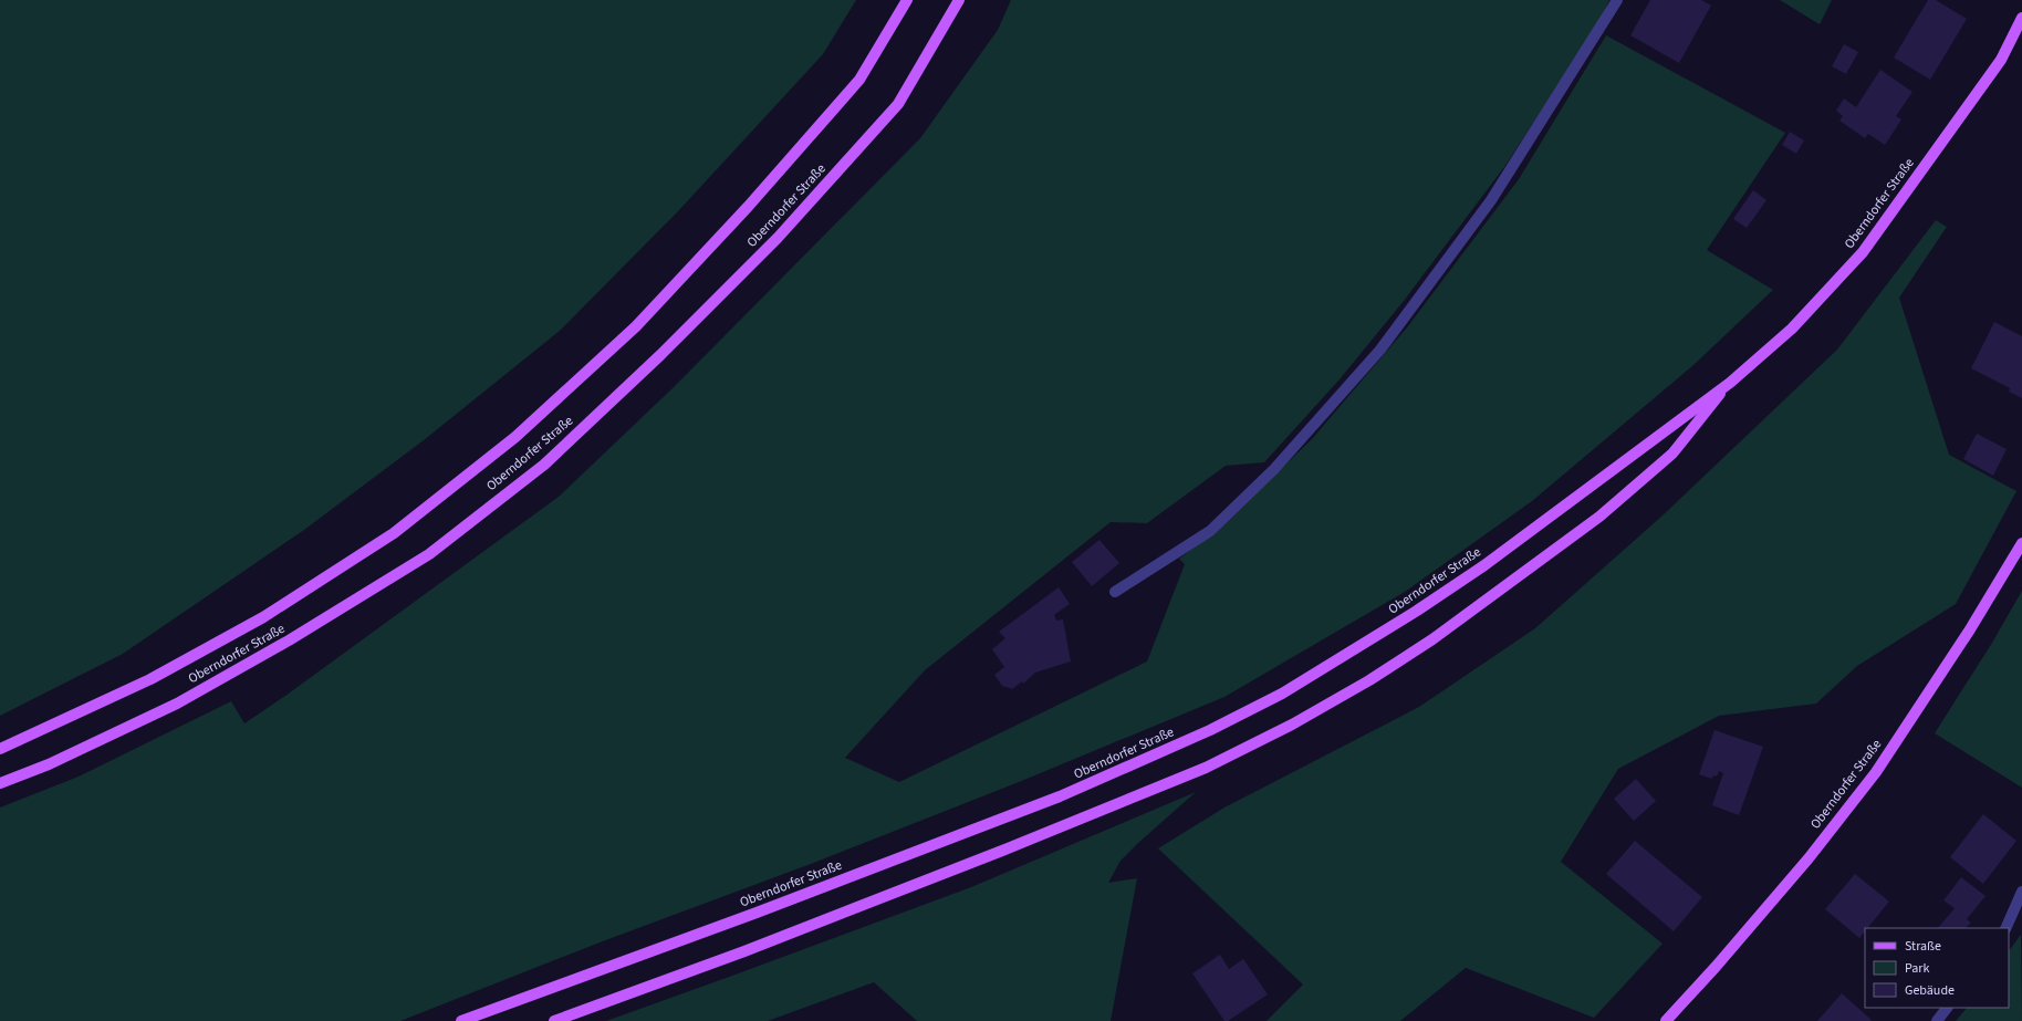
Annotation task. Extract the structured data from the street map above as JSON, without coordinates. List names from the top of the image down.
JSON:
{
  "streets": {
    "main road": ["Oberndorfer Straße"]
  },
  "legend": ["Straße", "Park", "Gebäude"]
}
